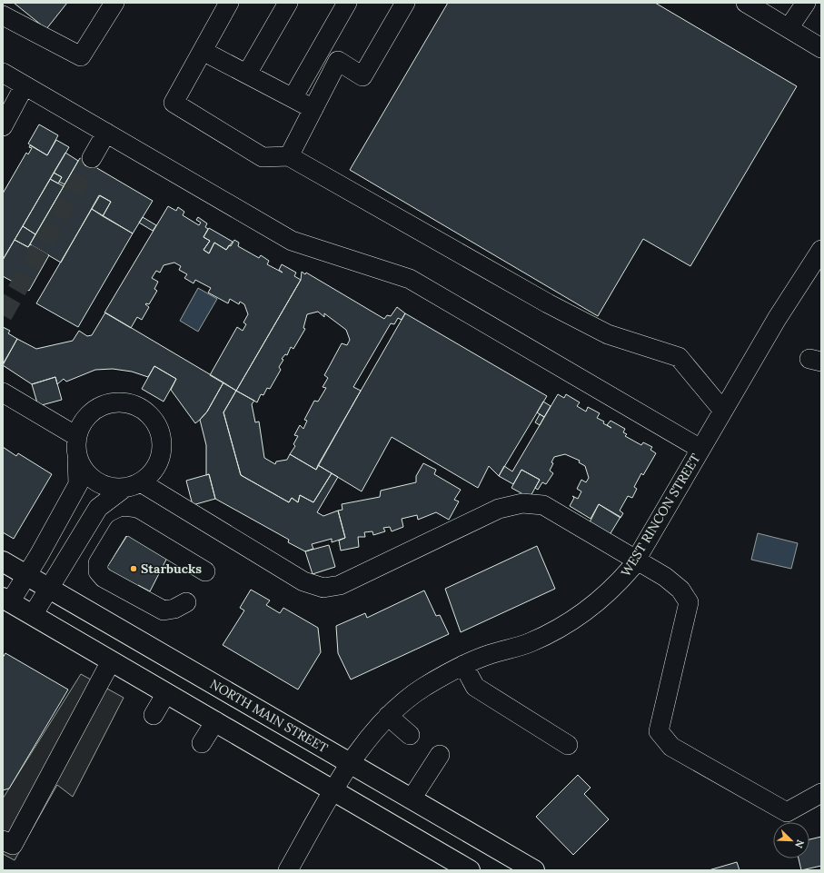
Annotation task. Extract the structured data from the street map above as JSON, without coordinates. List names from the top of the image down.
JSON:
{
  "streets": {
    "main road": ["NORTH MAIN STREET"],
    "street": ["WEST RINCON STREET"]
  },
  "crossings": [
    ["WEST RINCON STREET", "NORTH MAIN STREET"]
  ],
  "places": ["Starbucks"],
  "north": "bottom right"
}
